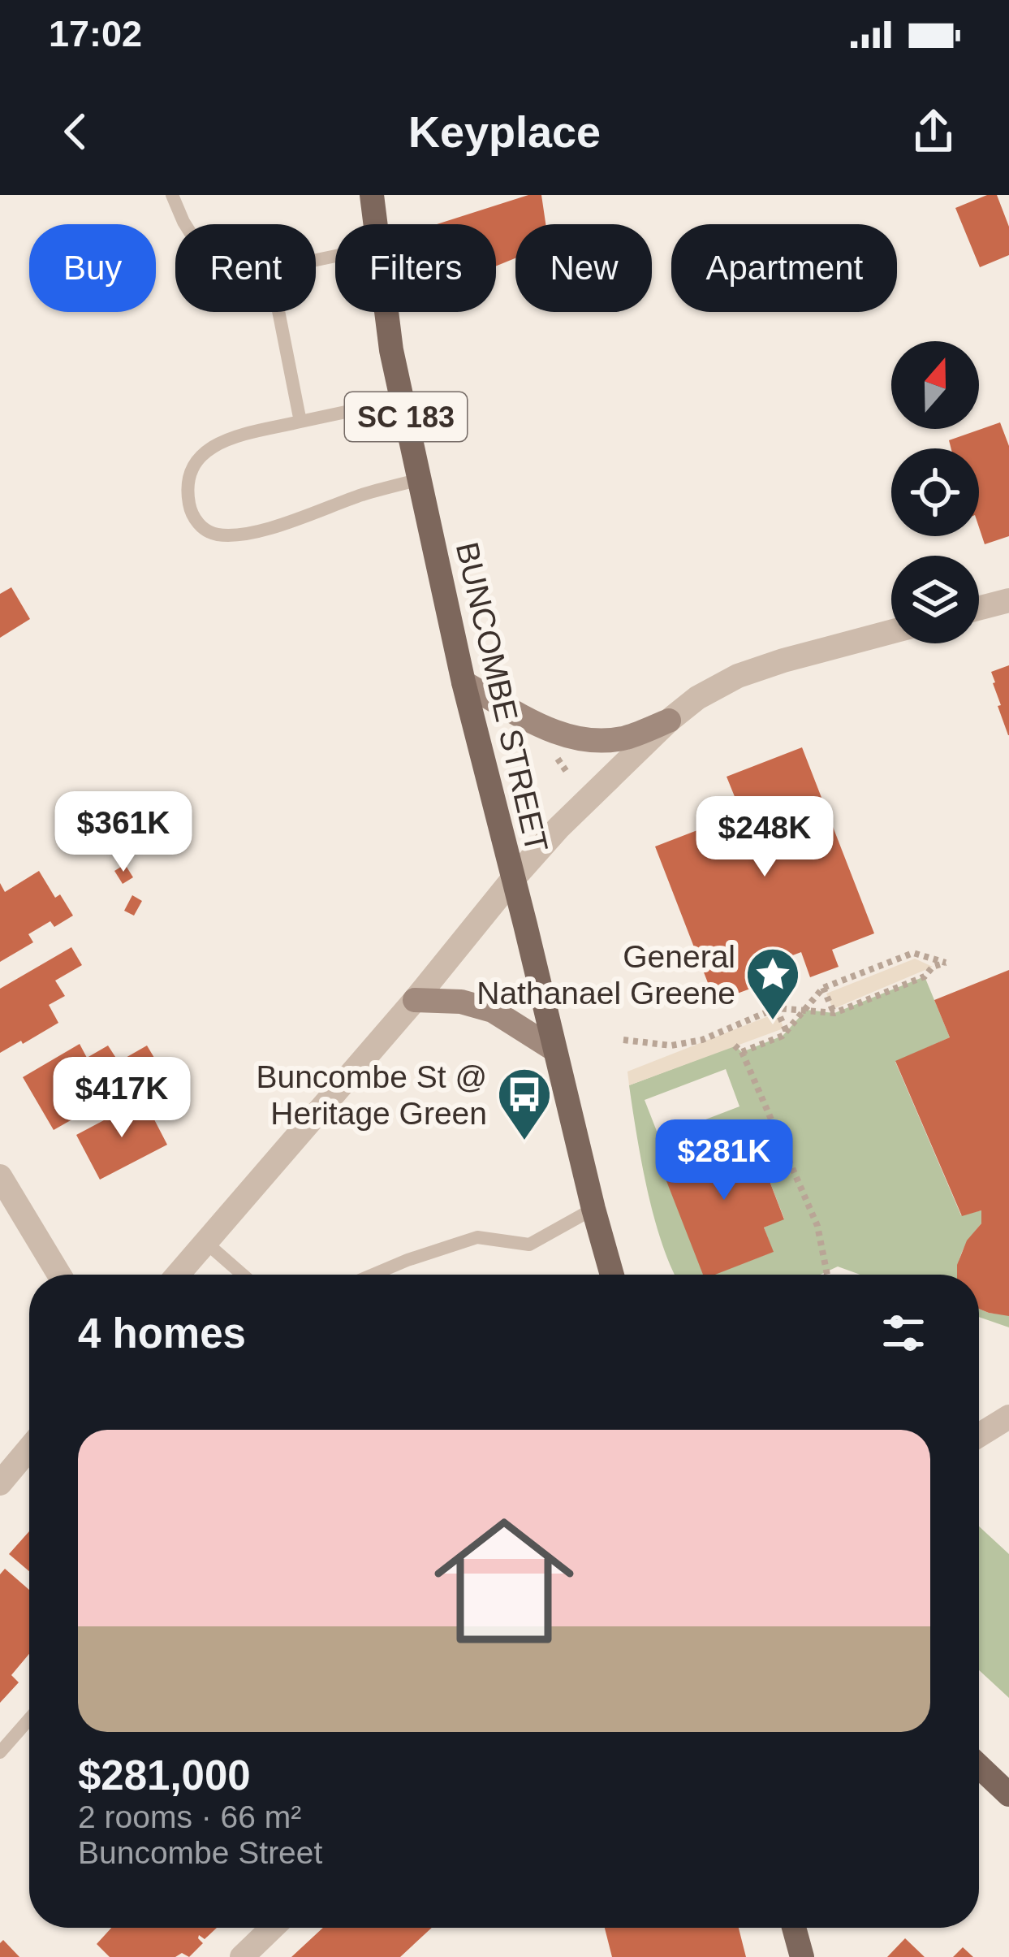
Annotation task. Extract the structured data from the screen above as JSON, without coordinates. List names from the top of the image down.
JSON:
{
  "streets": {
    "main road": ["SC 183", "BUNCOMBE STREET"]
  },
  "places": {
    "place": ["General Nathanael Greene"],
    "bus stop": ["Buncombe St @ Heritage Green"]
  },
  "north": "top",
  "page": {
    "status": "17:02",
    "header": "Keyplace",
    "chip": [
      "Buy",
      "Rent",
      "Filters",
      "New",
      "Apartment"
    ],
    "price": [
      "$361K",
      "$248K",
      "$417K",
      "$281K"
    ],
    "heading": "4 homes",
    "list": [
      {
        "name": "$281,000",
        "note": "2 rooms · 66 m² · Buncombe Street"
      }
    ]
  }
}
